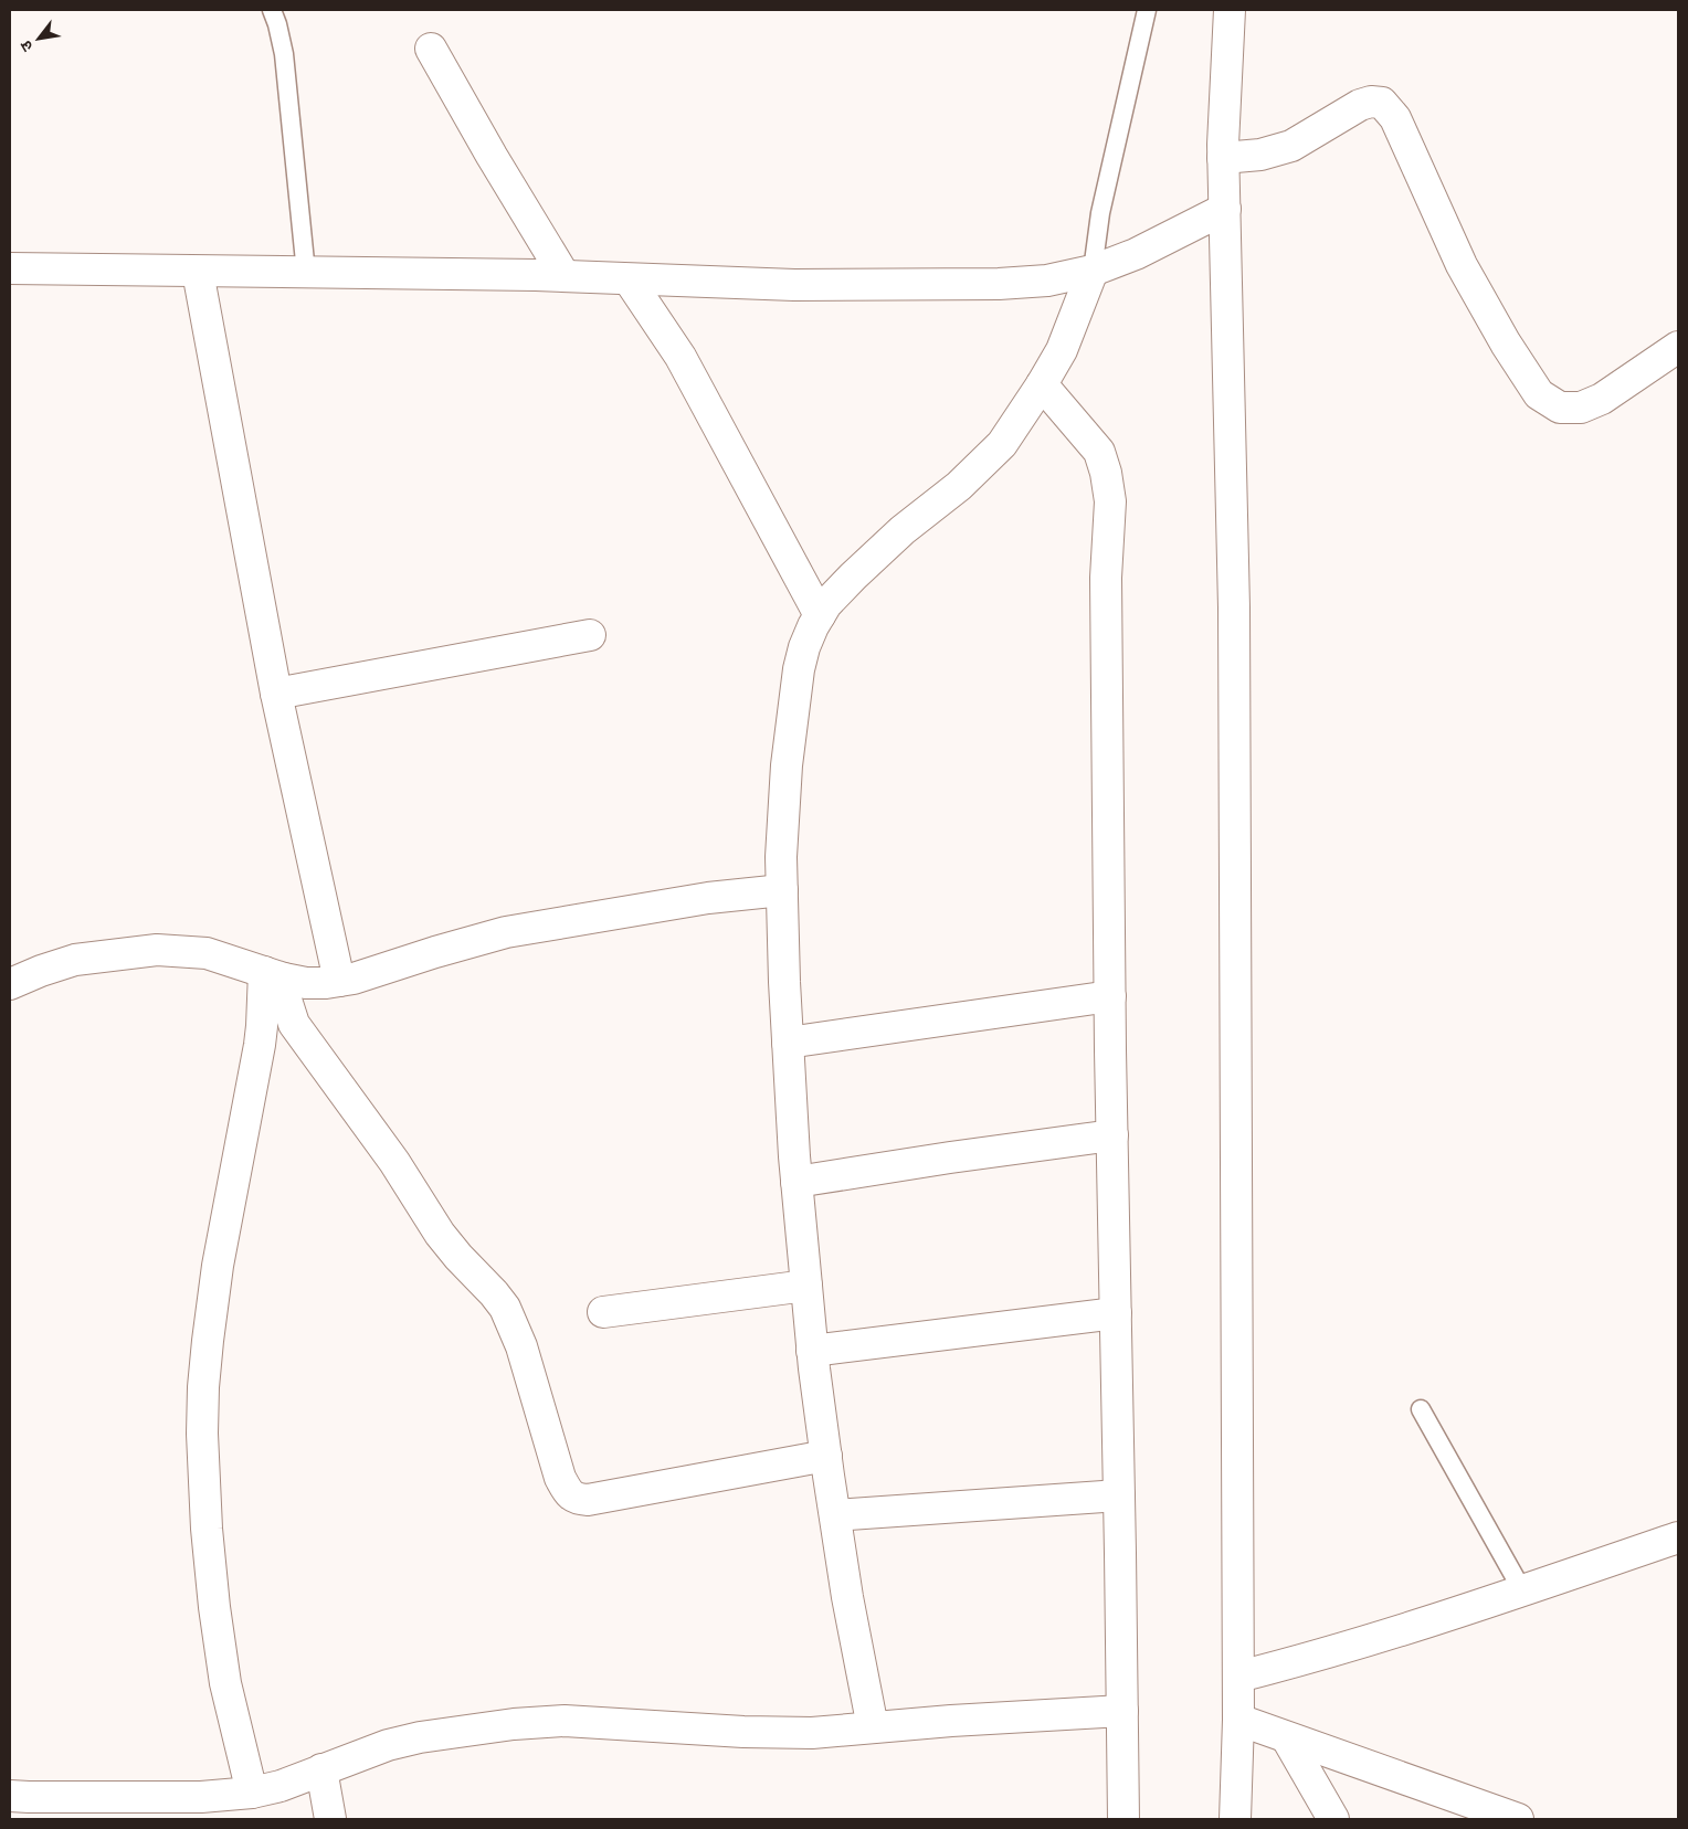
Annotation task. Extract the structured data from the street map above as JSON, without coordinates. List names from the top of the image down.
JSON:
{
  "north": "bottom left"
}
